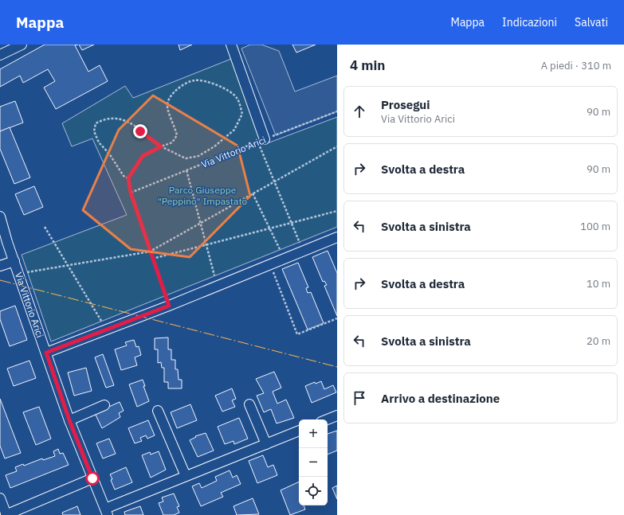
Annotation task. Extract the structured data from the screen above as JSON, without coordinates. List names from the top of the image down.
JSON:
{
  "streets": {
    "street": ["Via Vittorio Arici"]
  },
  "parks": ["Parco Giuseppe \"Peppino\" Impastato"],
  "page": {
    "header": "Mappa",
    "nav": ["Mappa", "Indicazioni", "Salvati"],
    "heading": ["4 min", "A piedi · 310 m"],
    "list": [
      ["Prosegui", "Via Vittorio Arici", "90 m"],
      ["Svolta a destra", "90 m"],
      ["Svolta a sinistra", "100 m"],
      ["Svolta a destra", "10 m"],
      ["Svolta a sinistra", "20 m"],
      "Arrivo a destinazione"
    ],
    "map_buttons": ["+", "−"]
  }
}
